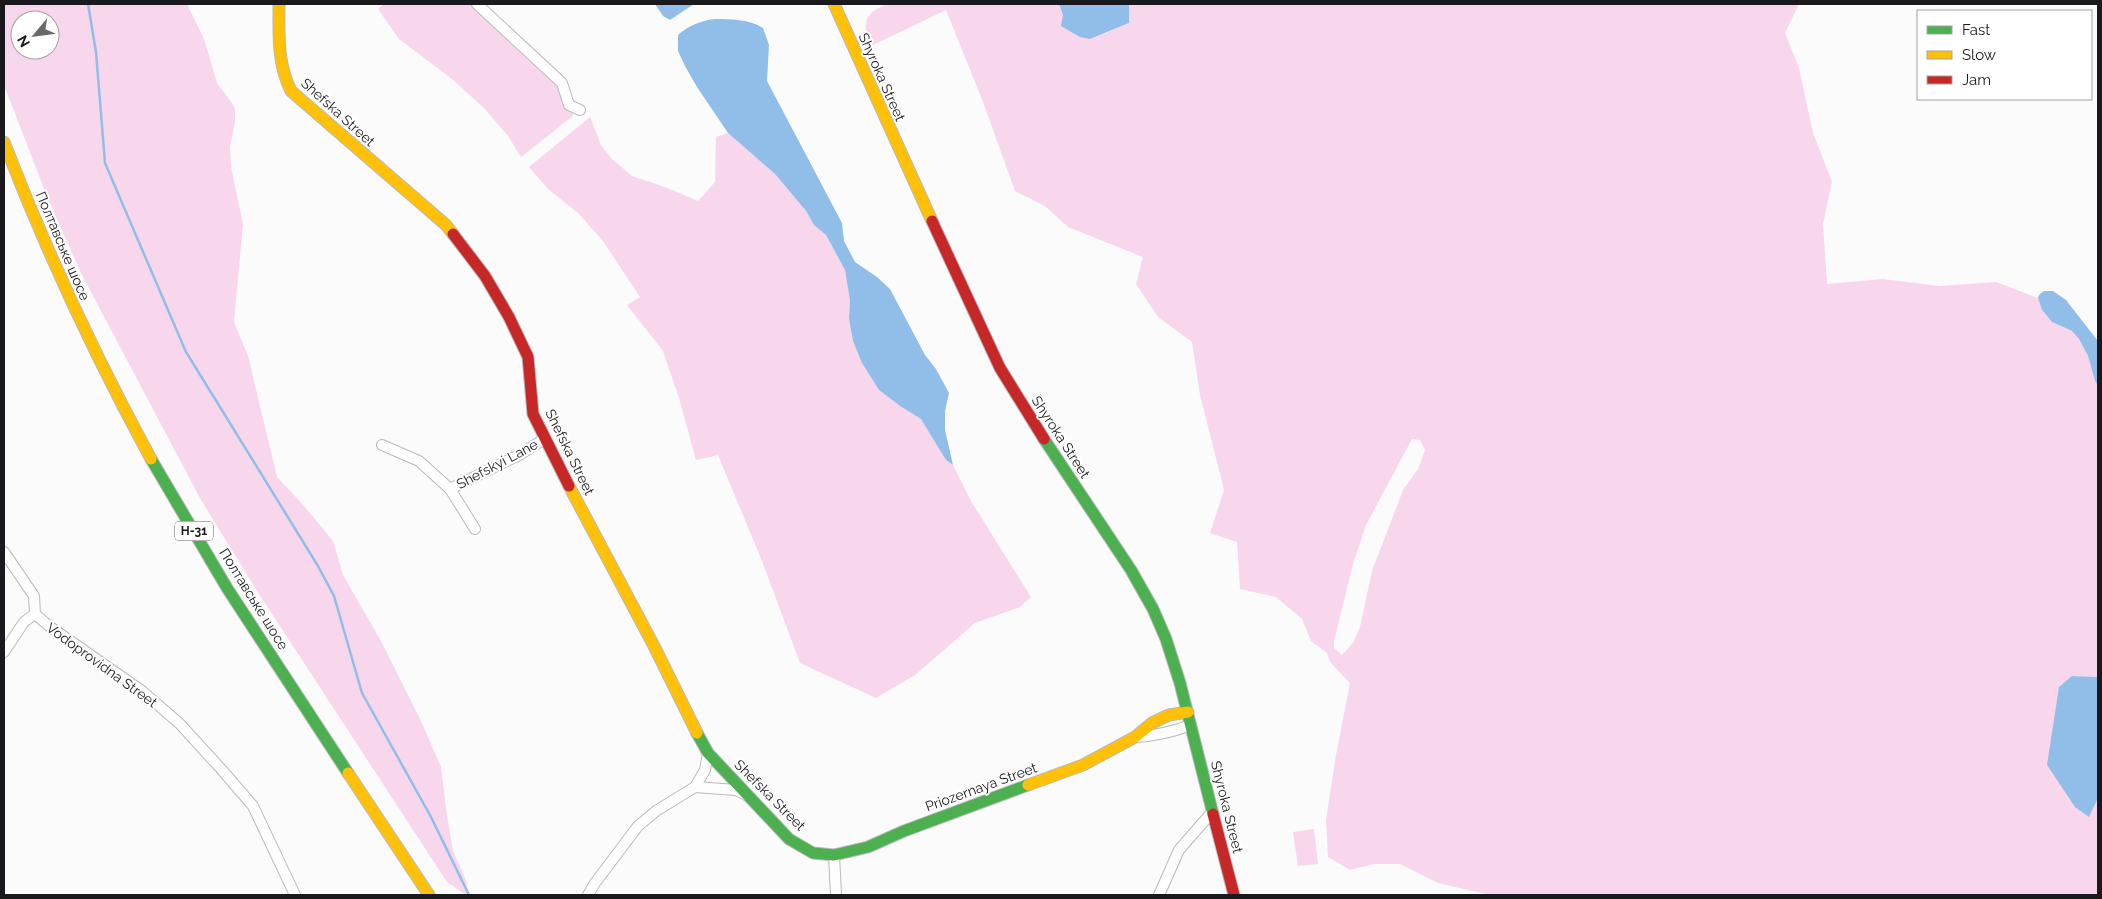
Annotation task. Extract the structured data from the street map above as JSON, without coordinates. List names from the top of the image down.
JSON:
{
  "streets": {
    "main road": [
      "Shyroka Street",
      "Shefska Street",
      "Полтавське шосе",
      "Н-31",
      "Priozernaya Street"
    ],
    "street": ["Shefskyi Lane", "Vodoprovidna Street"]
  },
  "crossings": [
    ["Shyroka Street", "Priozernaya Street"],
    ["Shefska Street", "Shefskyi Lane"],
    ["Shefska Street", "Priozernaya Street"]
  ],
  "legend": ["Fast", "Slow", "Jam"],
  "north": "bottom left"
}
